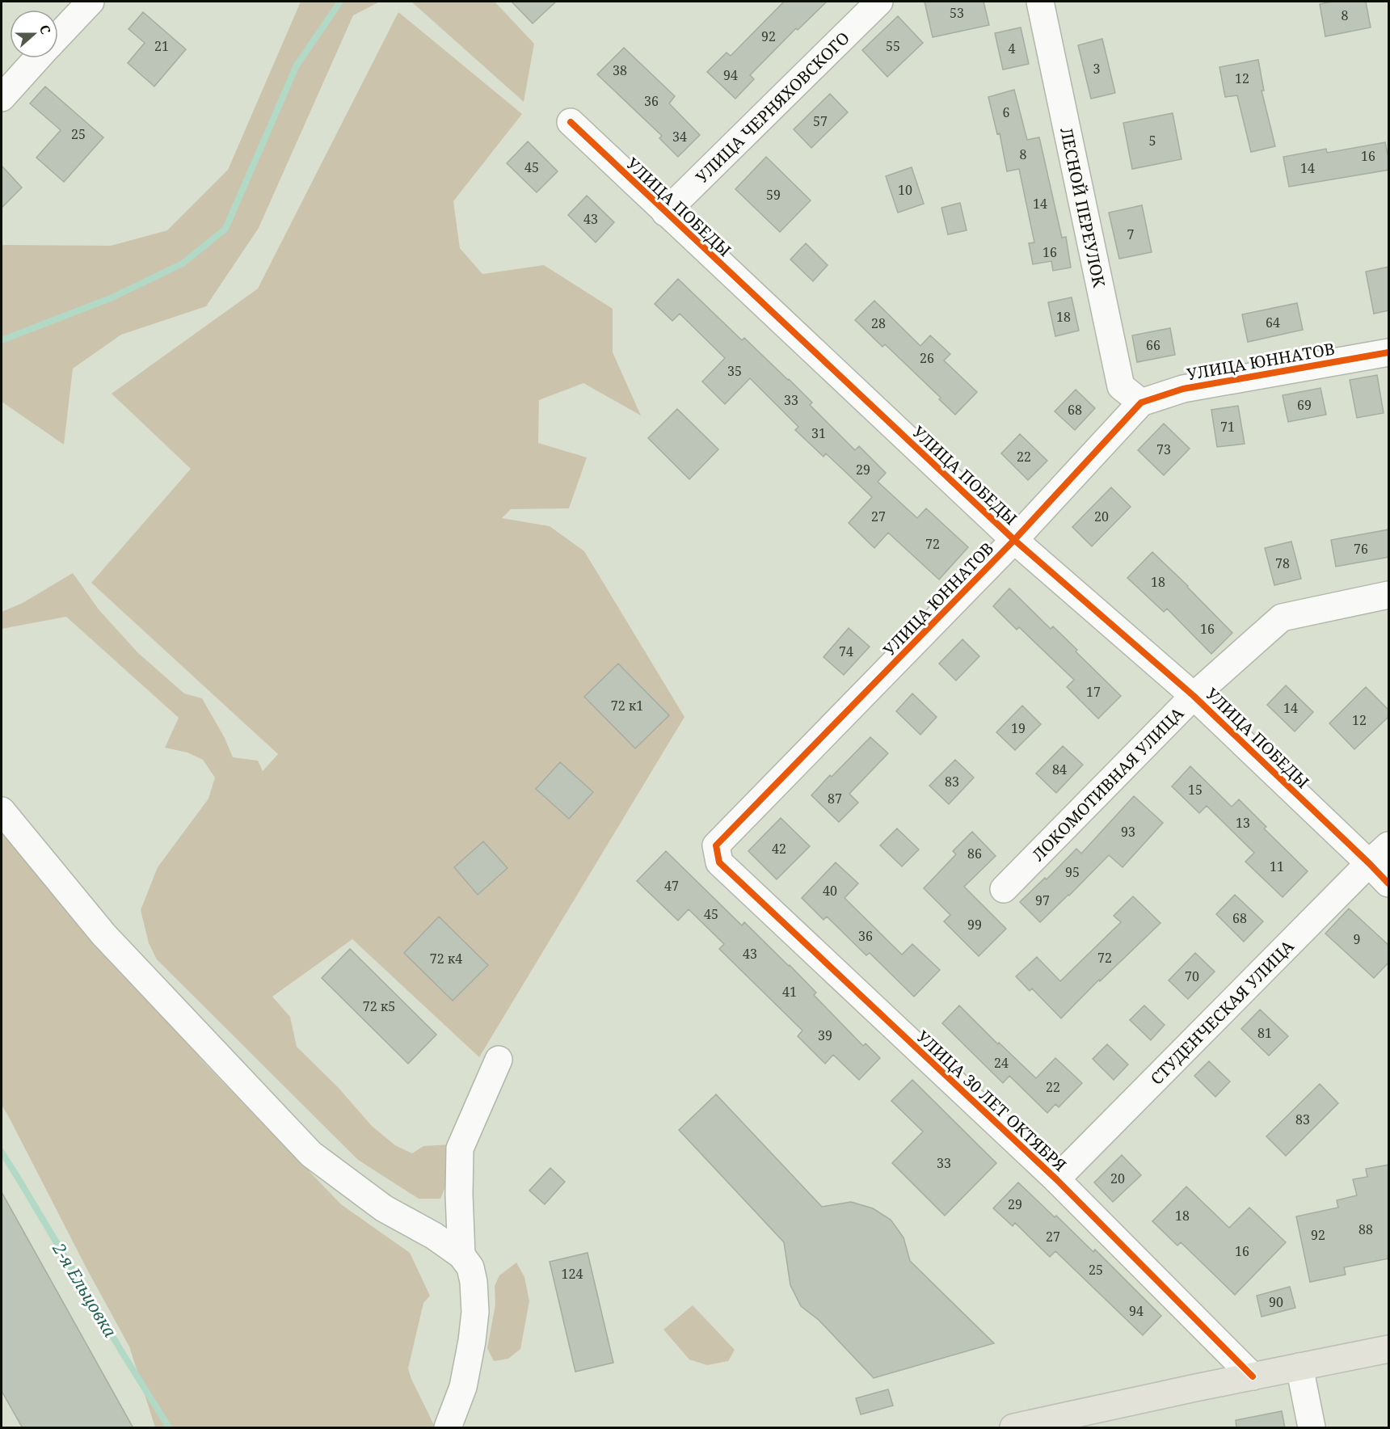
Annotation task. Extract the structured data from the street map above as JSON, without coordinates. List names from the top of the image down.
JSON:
{
  "streets": {
    "street": [
      "УЛИЦА ЧЕРНЯХОВСКОГО",
      "УЛИЦА ПОБЕДЫ",
      "ЛЕСНОЙ ПЕРЕУЛОК",
      "УЛИЦА ЮННАТОВ",
      "ЛОКОМОТИВНАЯ УЛИЦА",
      "СТУДЕНЧЕСКАЯ УЛИЦА",
      "УЛИЦА 30 ЛЕТ ОКТЯБРЯ"
    ]
  },
  "crossings": [
    ["УЛИЦА ЧЕРНЯХОВСКОГО", "УЛИЦА ПОБЕДЫ"],
    ["УЛИЦА ПОБЕДЫ", "УЛИЦА ЮННАТОВ"],
    ["УЛИЦА ПОБЕДЫ", "ЛОКОМОТИВНАЯ УЛИЦА"],
    ["УЛИЦА ПОБЕДЫ", "СТУДЕНЧЕСКАЯ УЛИЦА"],
    ["ЛЕСНОЙ ПЕРЕУЛОК", "УЛИЦА ЮННАТОВ"],
    ["УЛИЦА ЮННАТОВ", "УЛИЦА 30 ЛЕТ ОКТЯБРЯ"],
    ["СТУДЕНЧЕСКАЯ УЛИЦА", "УЛИЦА 30 ЛЕТ ОКТЯБРЯ"]
  ],
  "water": ["2-я Ельцовка"],
  "house_numbers": [
    "53",
    "8",
    "92",
    "21",
    "55",
    "4",
    "3",
    "38",
    "94",
    "12",
    "36",
    "6",
    "57",
    "25",
    "34",
    "5",
    "8",
    "16",
    "45",
    "14",
    "10",
    "59",
    "14",
    "43",
    "7",
    "16",
    "18",
    "64",
    "28",
    "66",
    "26",
    "35",
    "33",
    "69",
    "68",
    "71",
    "31",
    "73",
    "22",
    "29",
    "27",
    "20",
    "72",
    "76",
    "78",
    "18",
    "16",
    "74",
    "17",
    "72 к1",
    "14",
    "12",
    "19",
    "84",
    "83",
    "15",
    "87",
    "13",
    "93",
    "42",
    "86",
    "11",
    "95",
    "47",
    "40",
    "97",
    "45",
    "68",
    "99",
    "36",
    "9",
    "43",
    "72",
    "72 к4",
    "70",
    "41",
    "72 к5",
    "81",
    "39",
    "24",
    "22",
    "83",
    "33",
    "20",
    "29",
    "18",
    "88",
    "92",
    "27",
    "16",
    "25",
    "124",
    "90",
    "94"
  ],
  "north": "right"
}
